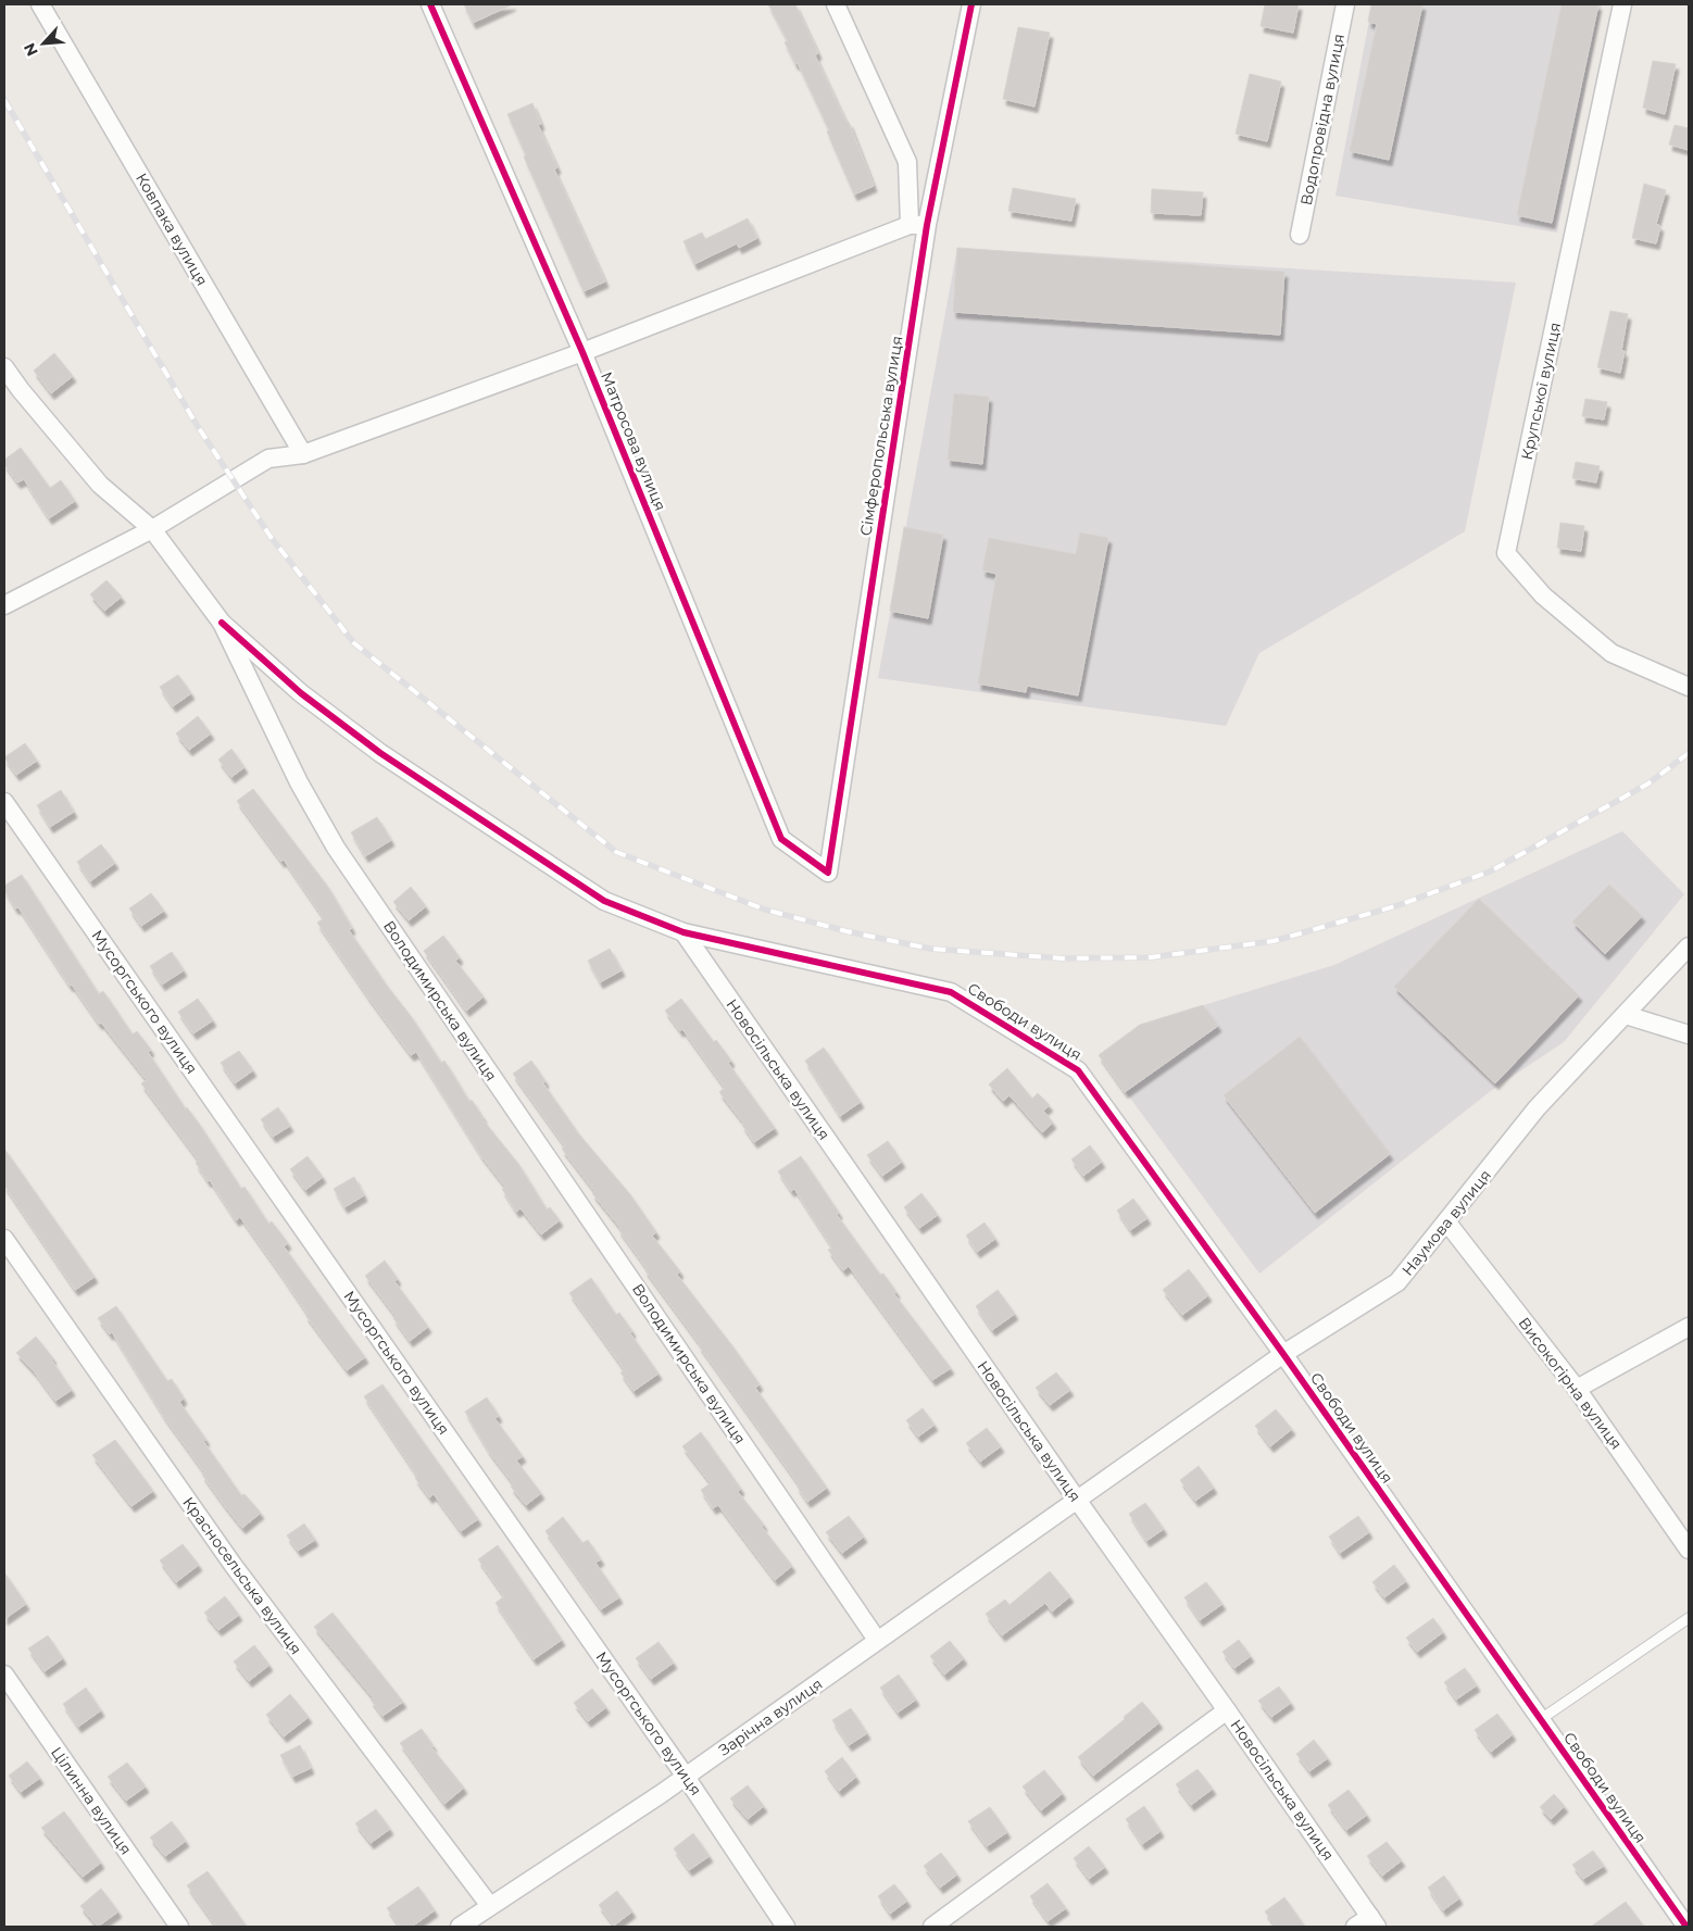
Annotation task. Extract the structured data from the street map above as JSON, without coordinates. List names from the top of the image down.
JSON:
{
  "streets": {
    "street": [
      "Водопровідна вулиця",
      "Ковпака вулиця",
      "Крупської вулиця",
      "Сімферопольська вулиця",
      "Матросова вулиця",
      "Володимирська вулиця",
      "Мусоргського вулиця",
      "Свободи вулиця",
      "Новосільська вулиця",
      "Наумова вулиця",
      "Високогірна вулиця",
      "Красносельська вулиця",
      "Зарічна вулиця",
      "Цілинна вулиця"
    ]
  },
  "crossings": [
    ["Сімферопольська вулиця", "Матросова вулиця"],
    ["Володимирська вулиця", "Свободи вулиця"],
    ["Володимирська вулиця", "Зарічна вулиця"],
    ["Мусоргського вулиця", "Зарічна вулиця"],
    ["Свободи вулиця", "Новосільська вулиця"],
    ["Свободи вулиця", "Наумова вулиця"],
    ["Новосільська вулиця", "Наумова вулиця"],
    ["Новосільська вулиця", "Зарічна вулиця"],
    ["Наумова вулиця", "Високогірна вулиця"],
    ["Наумова вулиця", "Зарічна вулиця"],
    ["Красносельська вулиця", "Зарічна вулиця"]
  ],
  "north": "bottom left"
}
